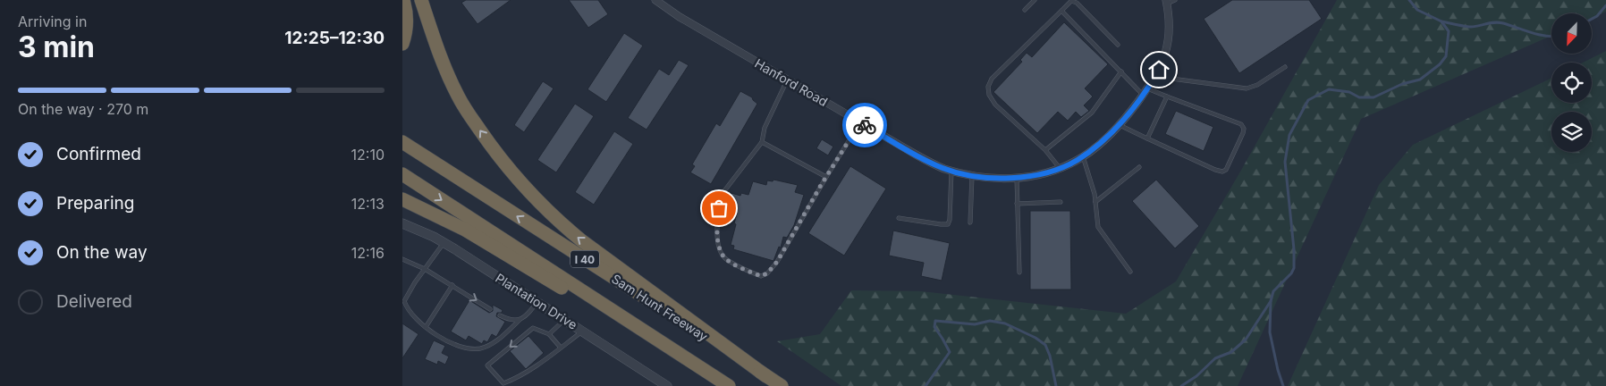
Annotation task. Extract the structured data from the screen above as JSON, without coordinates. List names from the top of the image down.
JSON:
{
  "streets": {
    "highway": ["I 40", "Sam Hunt Freeway"],
    "street": ["Hanford Road", "Plantation Drive"]
  },
  "north": "bottom left",
  "page": {
    "heading": ["3 min", "Arriving in", "12:25–12:30"],
    "bar": "On the way · 270 m",
    "list": [
      ["Confirmed", "12:10"],
      ["Preparing", "12:13"],
      ["On the way", "12:16"],
      "Delivered"
    ]
  }
}
